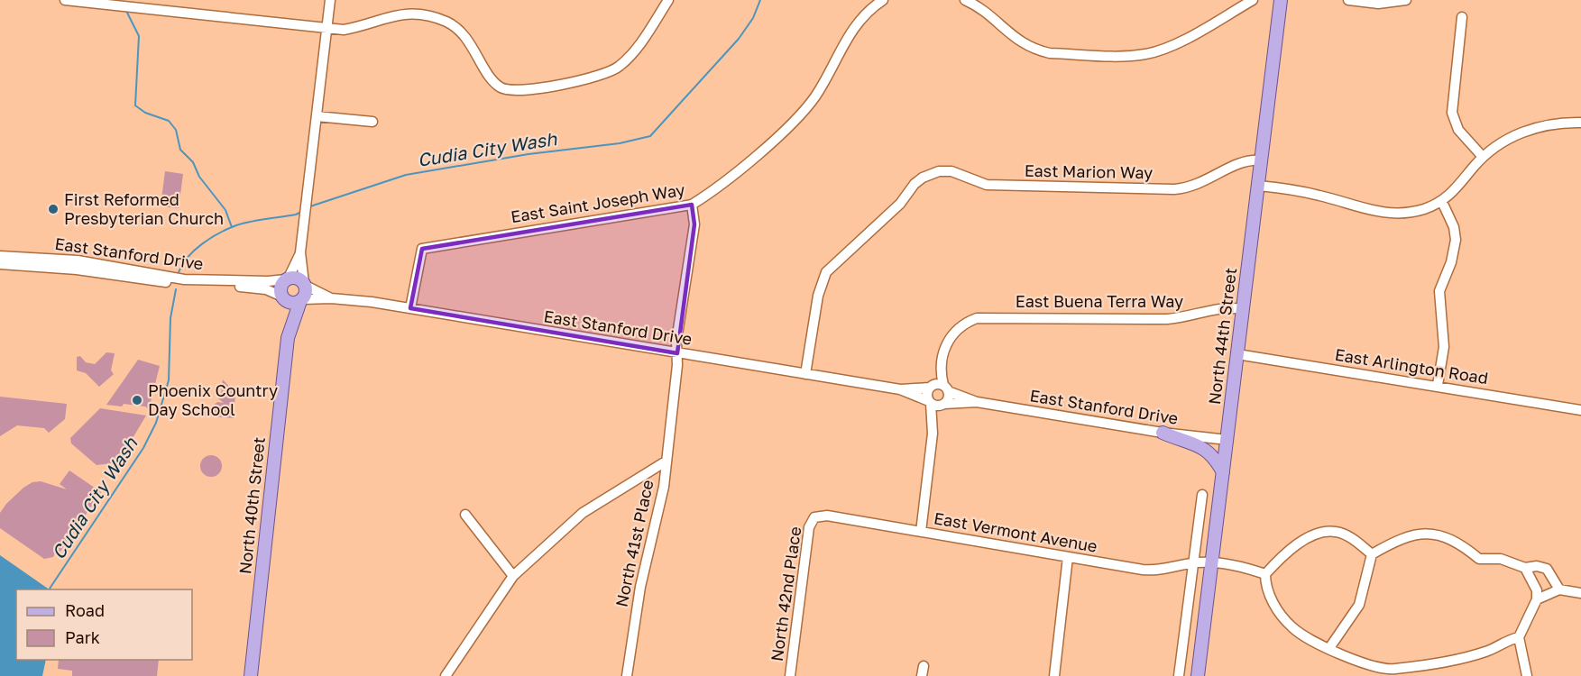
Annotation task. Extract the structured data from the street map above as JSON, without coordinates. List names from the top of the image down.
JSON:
{
  "streets": {
    "main road": ["North 44th Street", "North 40th Street"],
    "street": [
      "East Marion Way",
      "East Saint Joseph Way",
      "East Stanford Drive",
      "East Buena Terra Way",
      "East Arlington Road",
      "East Vermont Avenue",
      "North 41st Place",
      "North 42nd Place"
    ]
  },
  "crossings": [
    ["East Marion Way", "East Stanford Drive"],
    ["East Marion Way", "North 44th Street"],
    ["East Saint Joseph Way", "East Stanford Drive"],
    ["East Saint Joseph Way", "North 41st Place"],
    ["East Stanford Drive", "North 44th Street"],
    ["East Stanford Drive", "North 40th Street"],
    ["East Stanford Drive", "North 41st Place"],
    ["East Buena Terra Way", "North 44th Street"],
    ["North 44th Street", "East Arlington Road"],
    ["North 44th Street", "East Vermont Avenue"],
    ["East Vermont Avenue", "North 42nd Place"]
  ],
  "water": ["Cudia City Wash"],
  "places": ["First Reformed Presbyterian Church", "Phoenix Country Day School"],
  "legend": ["Road", "Park"]
}
